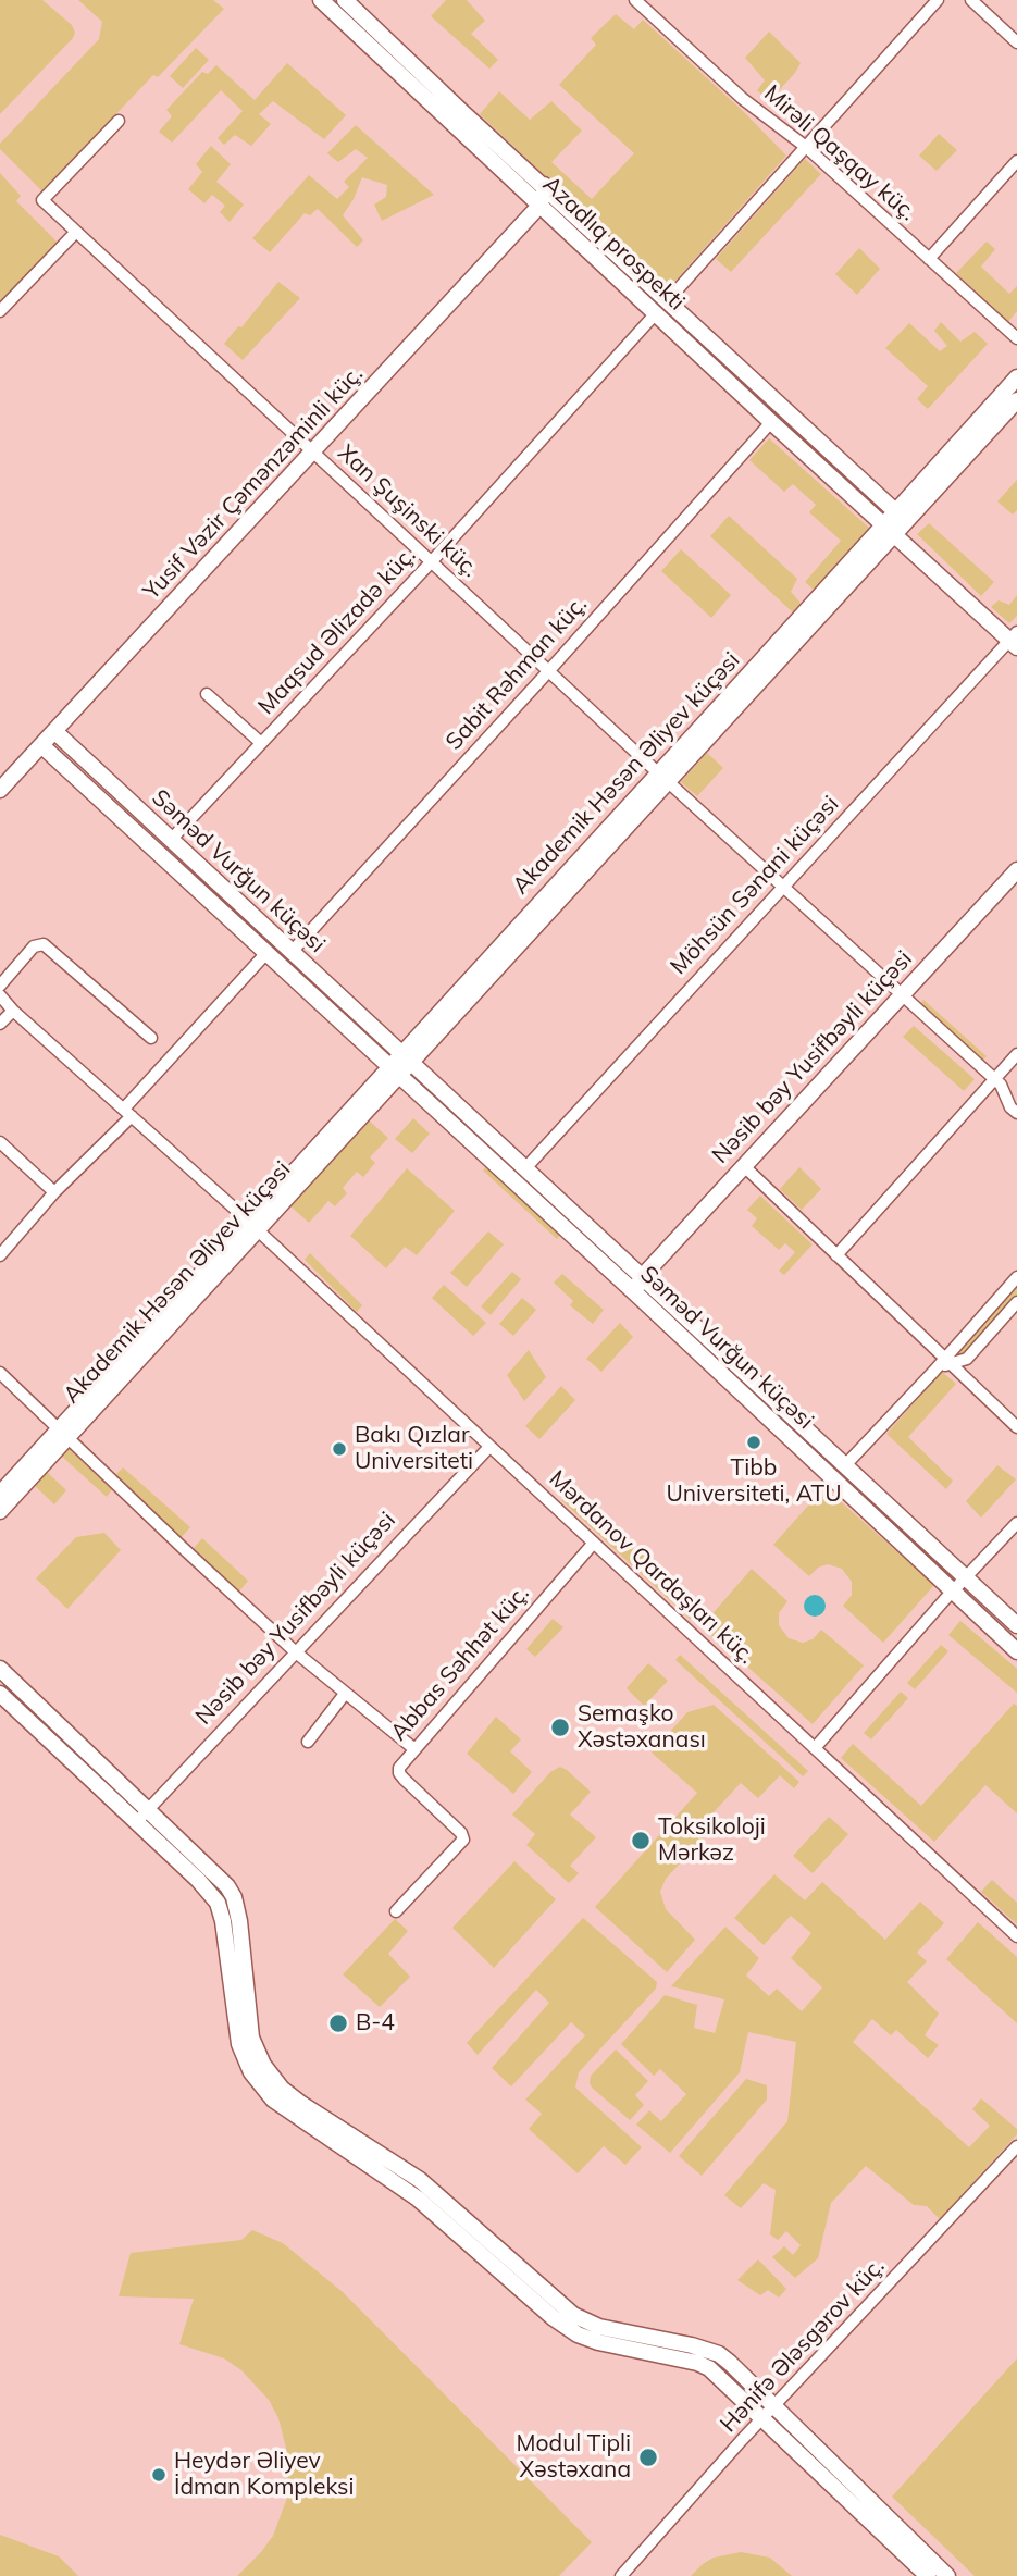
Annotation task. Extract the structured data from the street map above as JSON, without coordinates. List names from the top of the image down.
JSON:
{
  "streets": {
    "main road": [
      "Azadlıq prospekti",
      "Yusif Vəzir Çəmənzəminli küç.",
      "Akademik Həsən Əliyev küçəsi",
      "Səməd Vurğun küçəsi",
      "Nəsib bəy Yusifbəyli küçəsi"
    ],
    "street": [
      "Mirəli Qaşqay küç.",
      "Xan Şuşinski küç.",
      "Maqsud Əlizadə küç.",
      "Sabit Rəhman küç.",
      "Möhsün Sənani küçəsi",
      "Mərdanov Qardaşları küç.",
      "Abbas Səhhət küç.",
      "Hənifə Ələsgərov küç."
    ]
  },
  "crossings": [
    ["Azadlıq prospekti", "Yusif Vəzir Çəmənzəminli küç."],
    ["Azadlıq prospekti", "Maqsud Əlizadə küç."],
    ["Azadlıq prospekti", "Sabit Rəhman küç."],
    ["Azadlıq prospekti", "Akademik Həsən Əliyev küçəsi"],
    ["Azadlıq prospekti", "Möhsün Sənani küçəsi"],
    ["Yusif Vəzir Çəmənzəminli küç.", "Xan Şuşinski küç."],
    ["Yusif Vəzir Çəmənzəminli küç.", "Səməd Vurğun küçəsi"],
    ["Xan Şuşinski küç.", "Maqsud Əlizadə küç."],
    ["Xan Şuşinski küç.", "Sabit Rəhman küç."],
    ["Xan Şuşinski küç.", "Akademik Həsən Əliyev küçəsi"],
    ["Xan Şuşinski küç.", "Möhsün Sənani küçəsi"],
    ["Xan Şuşinski küç.", "Nəsib bəy Yusifbəyli küçəsi"],
    ["Maqsud Əlizadə küç.", "Səməd Vurğun küçəsi"],
    ["Sabit Rəhman küç.", "Səməd Vurğun küçəsi"],
    ["Akademik Həsən Əliyev küçəsi", "Səməd Vurğun küçəsi"],
    ["Akademik Həsən Əliyev küçəsi", "Mərdanov Qardaşları küç."],
    ["Səməd Vurğun küçəsi", "Möhsün Sənani küçəsi"],
    ["Səməd Vurğun küçəsi", "Nəsib bəy Yusifbəyli küçəsi"],
    ["Nəsib bəy Yusifbəyli küçəsi", "Mərdanov Qardaşları küç."],
    ["Mərdanov Qardaşları küç.", "Abbas Səhhət küç."]
  ],
  "places": [
    "Tibb Universiteti, ATU",
    "Bakı Qızlar Universiteti",
    "Semaşko Xəstəxanası",
    "Toksikoloji Mərkəz",
    "B-4",
    "Modul Tipli Xəstəxana",
    "Heydər Əliyev İdman Kompleksi"
  ]
}
